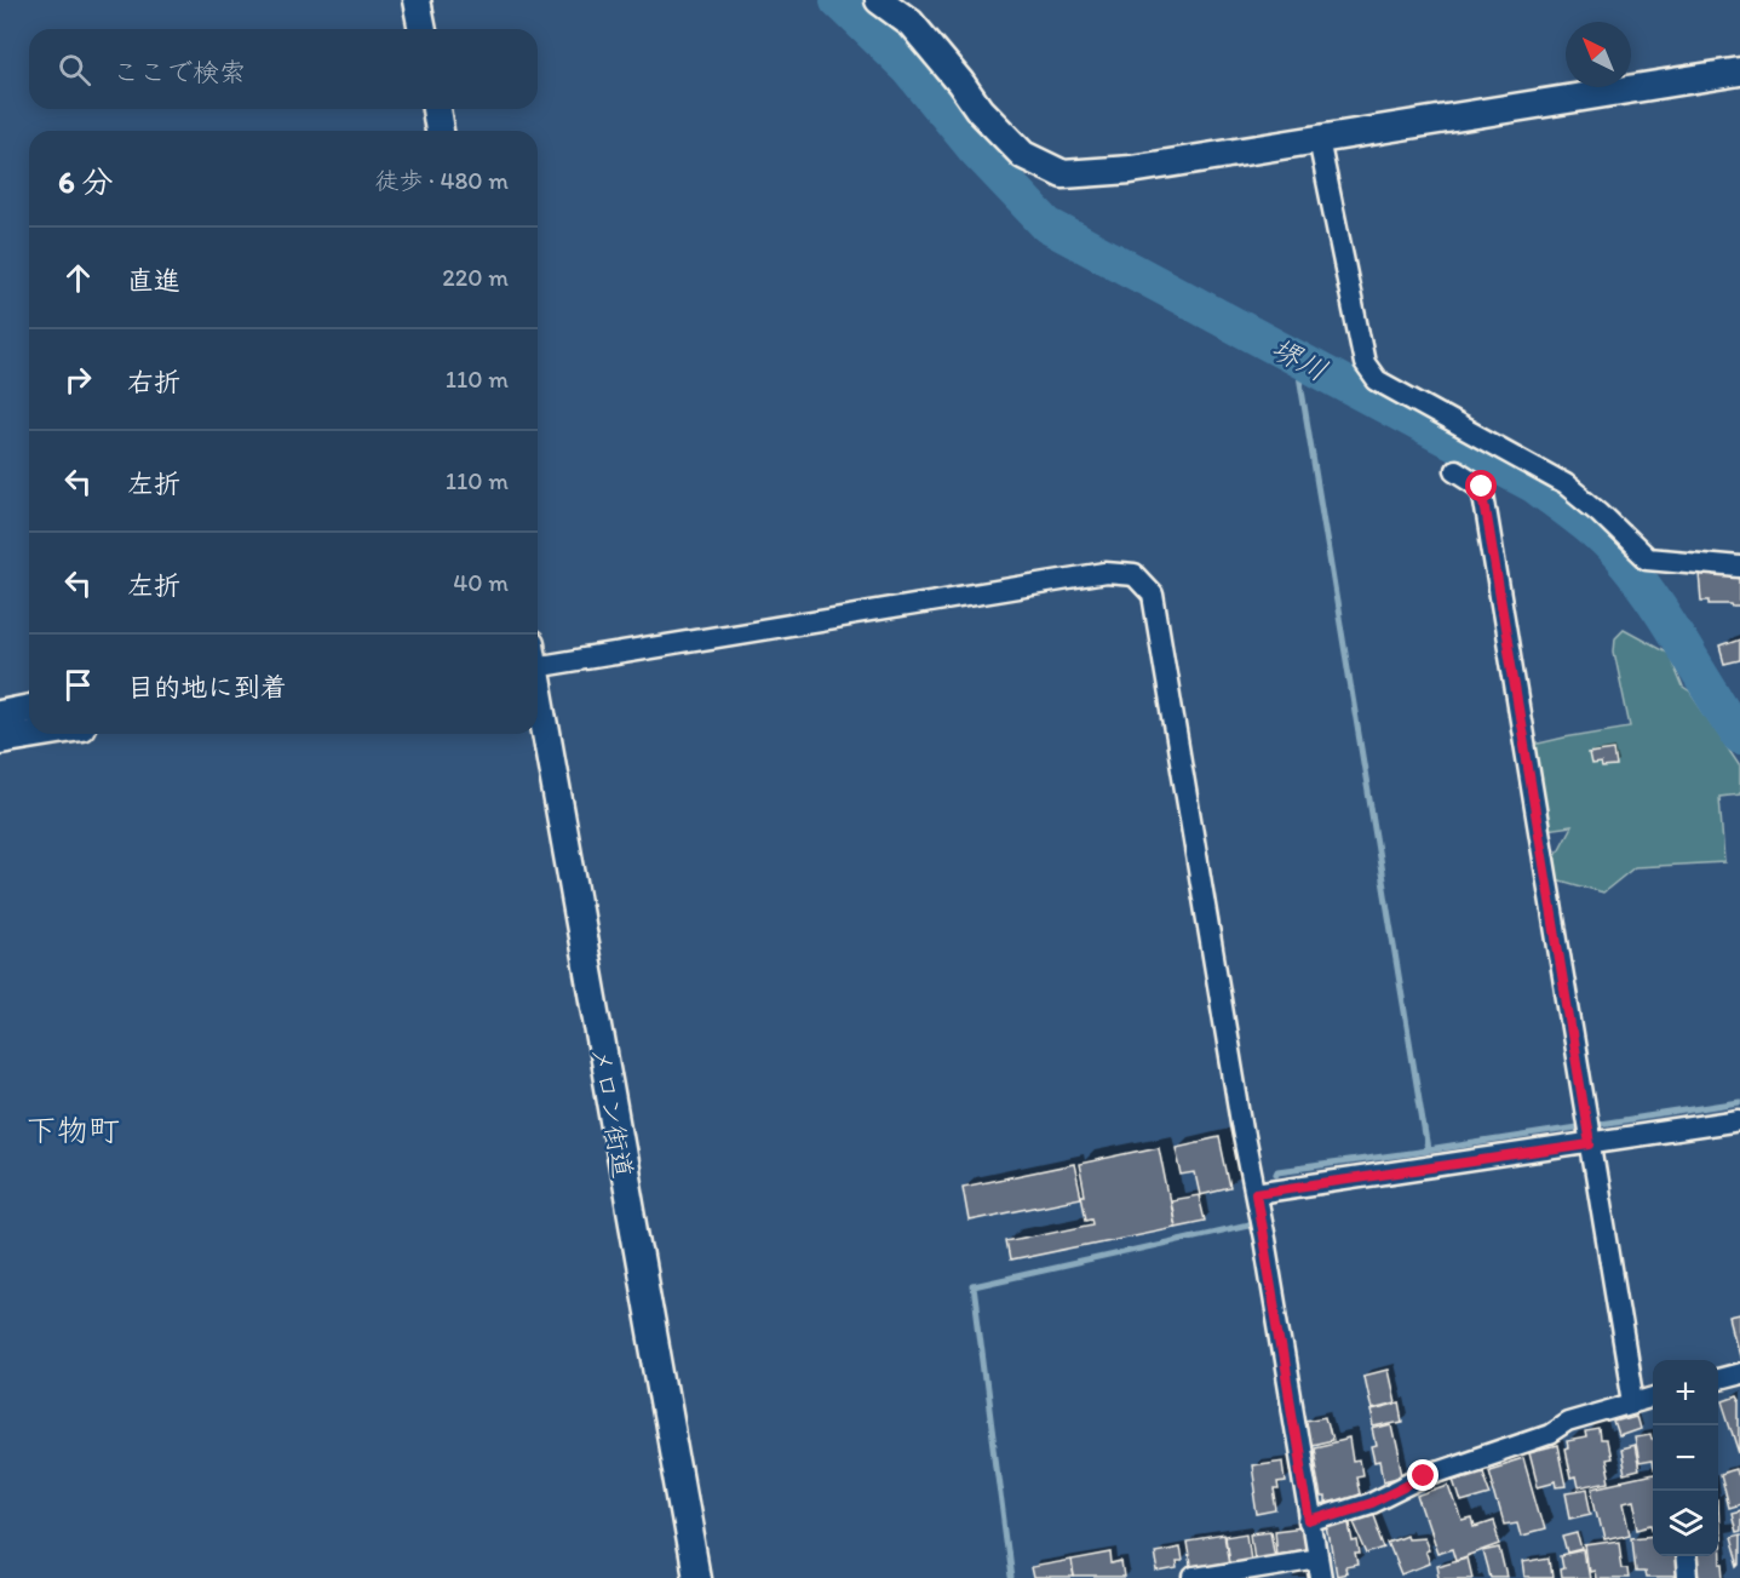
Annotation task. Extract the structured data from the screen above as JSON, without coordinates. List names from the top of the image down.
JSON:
{
  "streets": {
    "street": ["メロン街道"]
  },
  "districts": ["下物町"],
  "water": ["堺川"],
  "north": "top left",
  "page": {
    "search": "ここで検索",
    "heading": ["6 分", "徒歩 · 480 m"],
    "list": [
      ["直進", "220 m"],
      ["右折", "110 m"],
      ["左折", "110 m"],
      ["左折", "40 m"],
      "目的地に到着"
    ],
    "map_buttons": ["+", "−"]
  }
}
